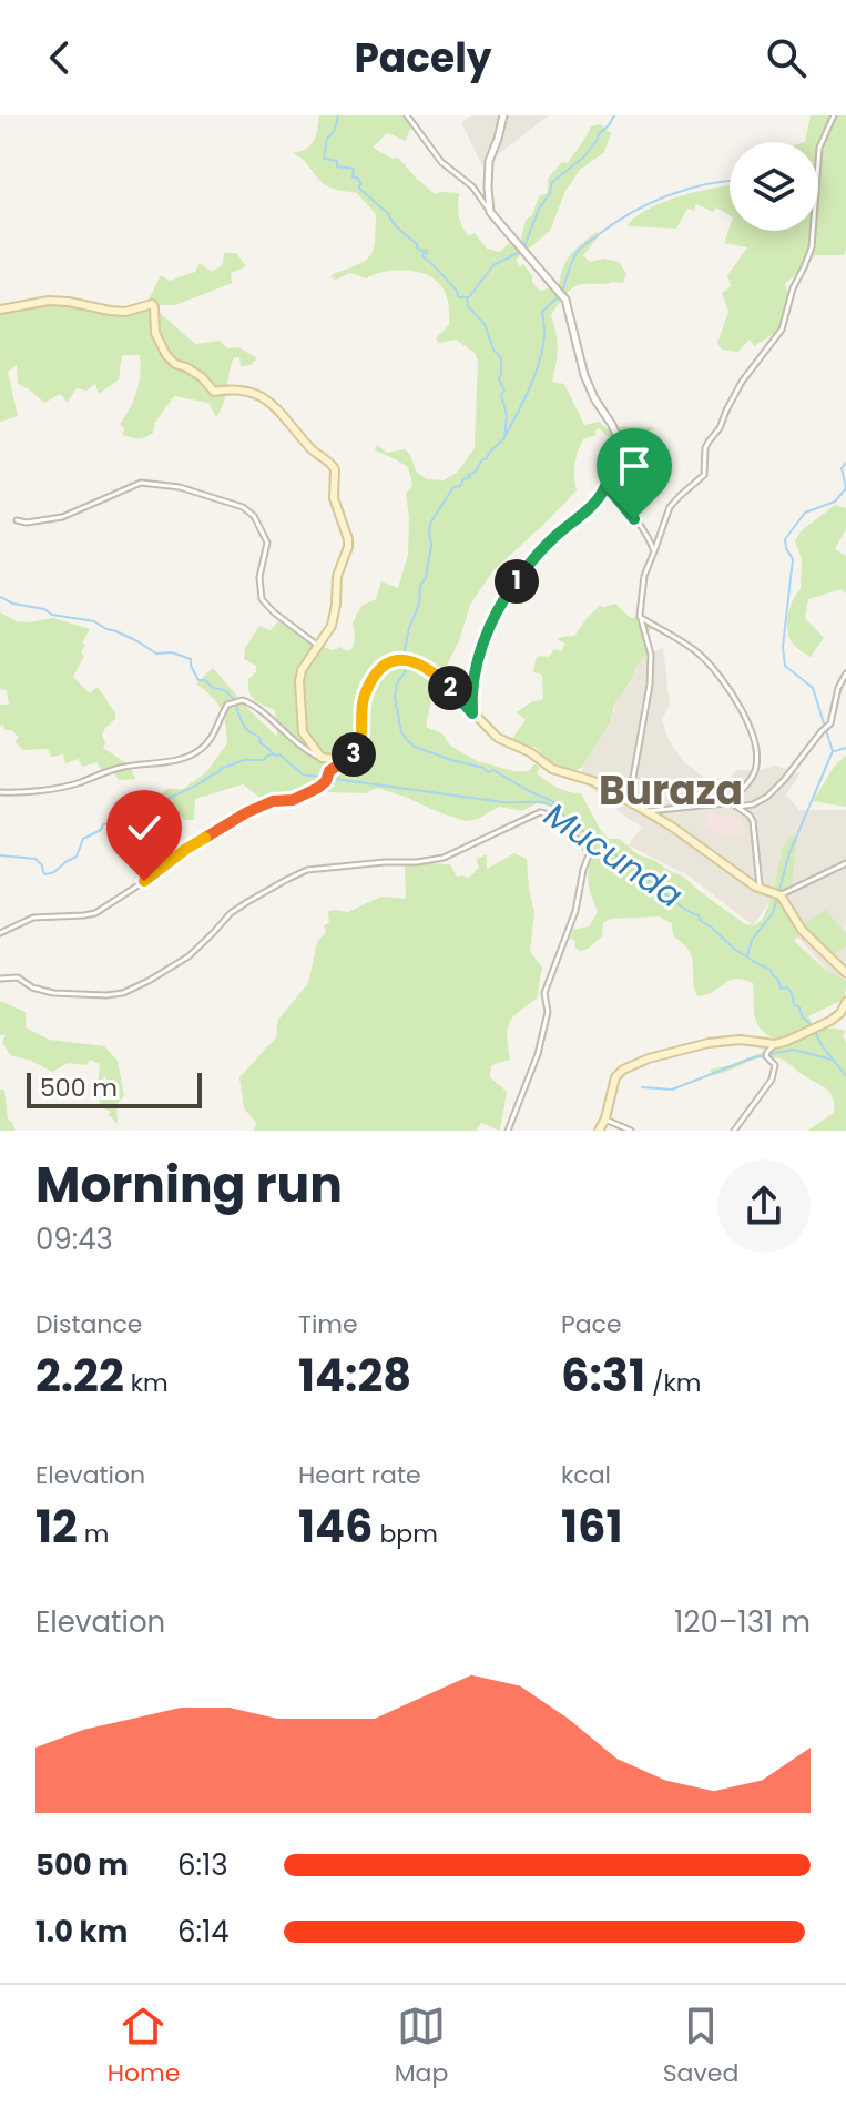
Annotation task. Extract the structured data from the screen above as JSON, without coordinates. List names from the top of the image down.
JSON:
{
  "districts": ["Buraza"],
  "water": ["Mucunda"],
  "scale_bar": "500 m",
  "page": {
    "header": "Pacely",
    "pins": ["1", "2", "3"],
    "scale": "500 m",
    "heading": ["Morning run", "09:43"],
    "stats": [
      ["Distance", "2.22 km"],
      ["Time", "14:28"],
      ["Pace", "6:31 /km"],
      ["Elevation", "12 m"],
      ["Heart rate", "146 bpm"],
      ["kcal", "161"]
    ],
    "chart": ["Elevation", "120–131 m"],
    "list": [
      {
        "name": "500 m",
        "note": "6:13"
      },
      {
        "name": "1.0 km",
        "note": "6:14"
      }
    ],
    "tabs": ["Home", "Map", "Saved"]
  }
}
